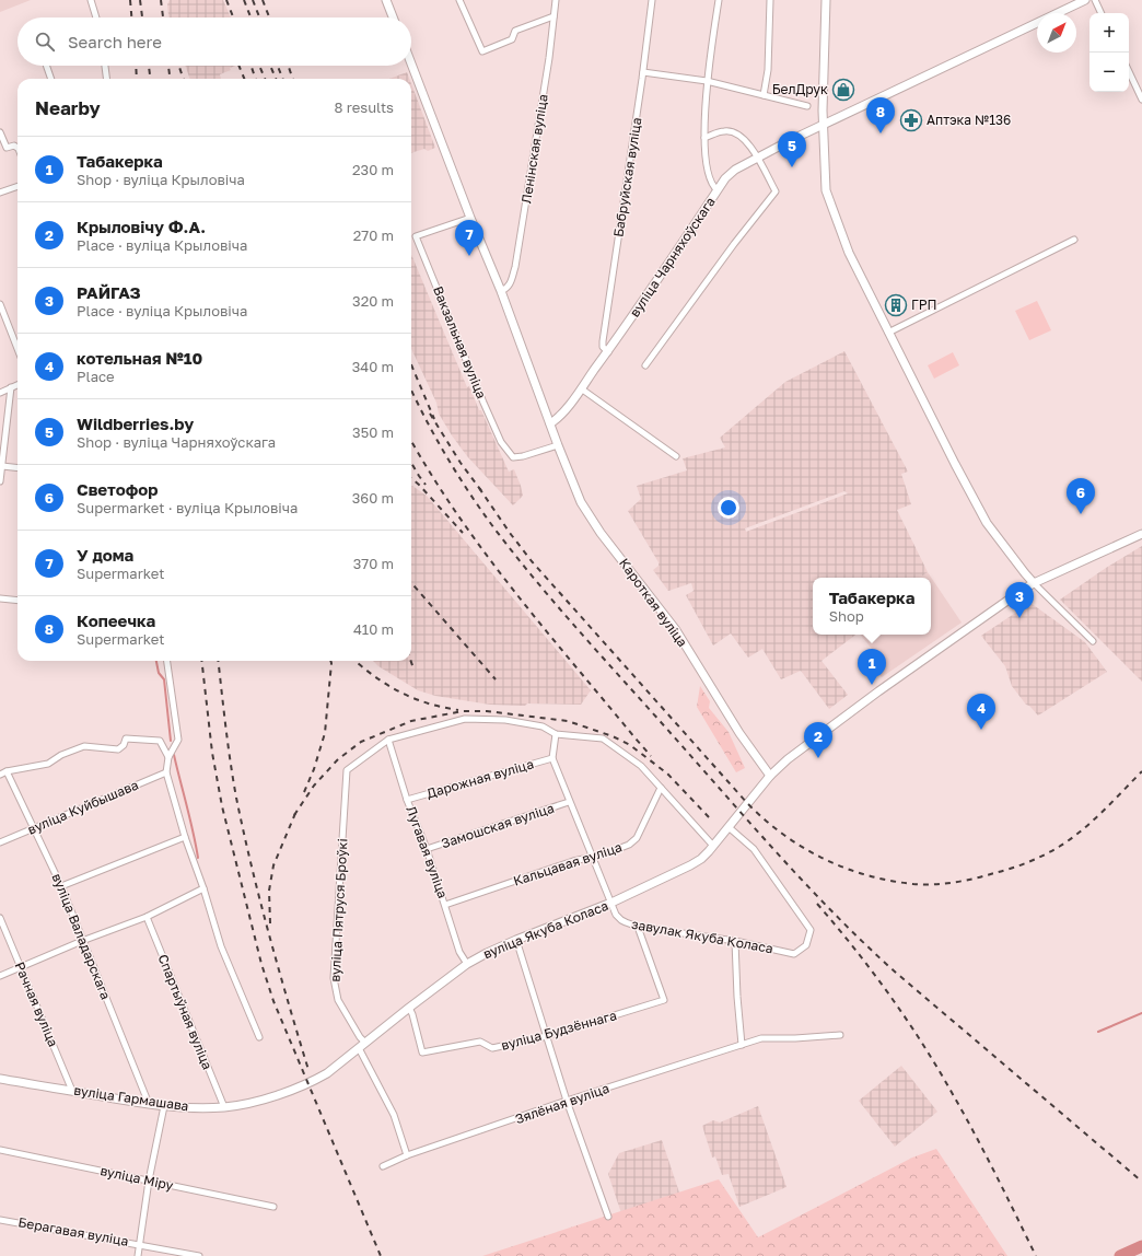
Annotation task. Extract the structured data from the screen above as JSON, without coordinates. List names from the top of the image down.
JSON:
{
  "streets": {
    "street": [
      "Ленінская вуліца",
      "Бабруйская вуліца",
      "вуліца Чарняхоўскага",
      "Вакзальная вуліца",
      "Кароткая вуліца",
      "Дарожная вуліца",
      "вуліца Куйбышава",
      "Замошская вуліца",
      "Лугавая вуліца",
      "Кальцавая вуліца",
      "вуліца Пятруся Броўкі",
      "вуліца Якуба Коласа",
      "вуліца Валадарскага",
      "завулак Якуба Коласа",
      "Рачная вуліца",
      "Спартыўная вуліца",
      "вуліца Будзённага",
      "вуліца Гармашава",
      "Зялёная вуліца",
      "вуліца Міру",
      "Берагавая вуліца"
    ]
  },
  "crossings": [
    ["Ленінская вуліца", "Кароткая вуліца"],
    ["Бабруйская вуліца", "вуліца Чарняхоўскага"],
    ["вуліца Чарняхоўскага", "Кароткая вуліца"],
    ["Вакзальная вуліца", "Кароткая вуліца"],
    ["Кароткая вуліца", "вуліца Якуба Коласа"],
    ["Дарожная вуліца", "Лугавая вуліца"],
    ["Дарожная вуліца", "завулак Якуба Коласа"],
    ["вуліца Куйбышава", "вуліца Валадарскага"],
    ["Замошская вуліца", "Лугавая вуліца"],
    ["Замошская вуліца", "завулак Якуба Коласа"],
    ["Лугавая вуліца", "Кальцавая вуліца"],
    ["Лугавая вуліца", "вуліца Пятруся Броўкі"],
    ["Лугавая вуліца", "вуліца Якуба Коласа"],
    ["Кальцавая вуліца", "завулак Якуба Коласа"],
    ["вуліца Пятруся Броўкі", "вуліца Якуба Коласа"],
    ["вуліца Якуба Коласа", "завулак Якуба Коласа"],
    ["вуліца Якуба Коласа", "вуліца Будзённага"],
    ["вуліца Якуба Коласа", "вуліца Гармашава"],
    ["вуліца Валадарскага", "вуліца Гармашава"],
    ["завулак Якуба Коласа", "вуліца Будзённага"],
    ["Рачная вуліца", "вуліца Гармашава"],
    ["Спартыўная вуліца", "вуліца Гармашава"]
  ],
  "places": {
    "shop": ["БелДрук"],
    "pharmacy": ["Аптэка №136"],
    "building": ["ГРП"]
  },
  "north": "top right",
  "page": {
    "map_buttons": ["+", "−"],
    "search": "Search here",
    "heading": ["Nearby", "8 results"],
    "pins": [
      "8",
      "5",
      "7",
      "6",
      "3",
      "1",
      "4",
      "2"
    ],
    "list": [
      {
        "mark": "1",
        "name": "Табакерка",
        "note": "Shop · вуліца Крыловіча",
        "value": "230 m"
      },
      {
        "mark": "2",
        "name": "Крыловічу Ф.А.",
        "note": "Place · вуліца Крыловіча",
        "value": "270 m"
      },
      {
        "mark": "3",
        "name": "РАЙГАЗ",
        "note": "Place · вуліца Крыловіча",
        "value": "320 m"
      },
      {
        "mark": "4",
        "name": "котельная №10",
        "note": "Place",
        "value": "340 m"
      },
      {
        "mark": "5",
        "name": "Wildberries.by",
        "note": "Shop · вуліца Чарняхоўскага",
        "value": "350 m"
      },
      {
        "mark": "6",
        "name": "Светофор",
        "note": "Supermarket · вуліца Крыловіча",
        "value": "360 m"
      },
      {
        "mark": "7",
        "name": "У дома",
        "note": "Supermarket",
        "value": "370 m"
      },
      {
        "mark": "8",
        "name": "Копеечка",
        "note": "Supermarket",
        "value": "410 m"
      }
    ],
    "popup": ["Табакерка", "Shop"]
  }
}
